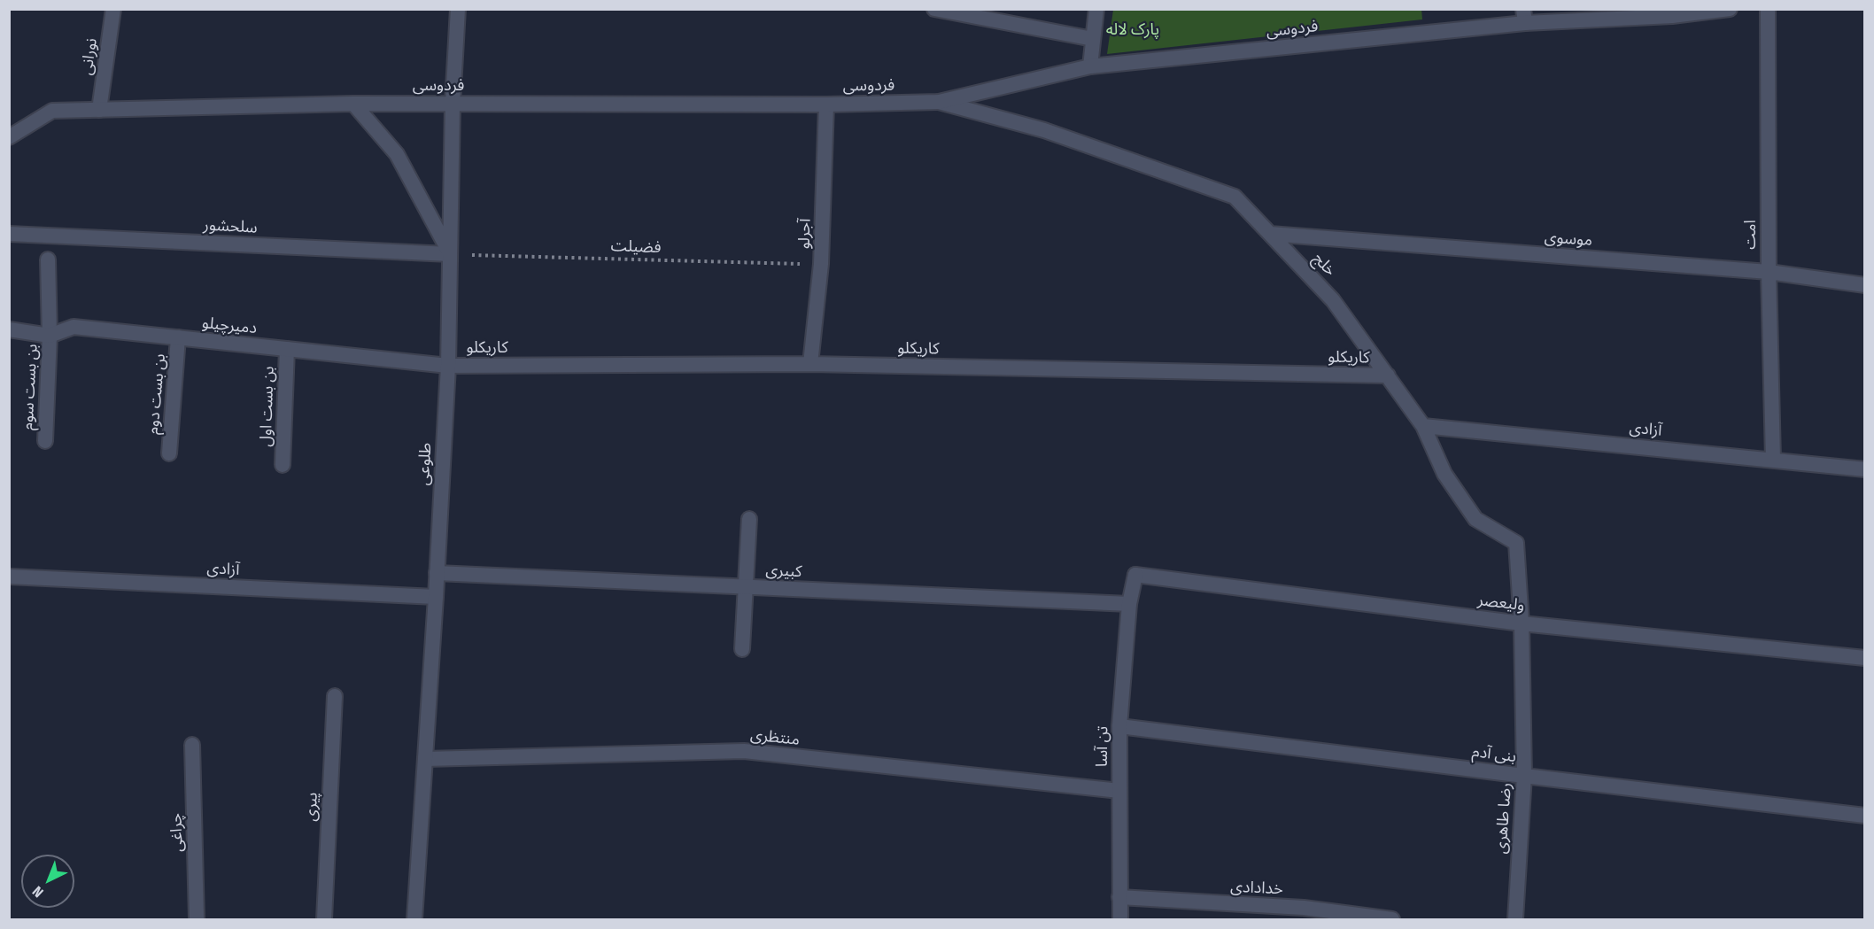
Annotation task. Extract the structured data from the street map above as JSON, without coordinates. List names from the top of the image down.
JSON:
{
  "streets": {
    "street": [
      "فردوسی",
      "نورانی",
      "سلحشور",
      "آجرلو",
      "امت",
      "موسوی",
      "خلج",
      "دمیرچیلو",
      "کاریکلو",
      "بن بست سوم",
      "بن بست دوم",
      "بن بست اول",
      "آزادی",
      "طلوعی",
      "کبیری",
      "ولیعصر",
      "منتظری",
      "تن آسا",
      "بنی آدم",
      "پیری",
      "رضا طاهری",
      "چراغی",
      "خدادادی"
    ],
    "path": ["فضیلت"]
  },
  "crossings": [
    ["فردوسی", "نورانی"],
    ["فردوسی", "آجرلو"],
    ["فردوسی", "خلج"],
    ["فردوسی", "طلوعی"],
    ["سلحشور", "فضیلت"],
    ["سلحشور", "طلوعی"],
    ["آجرلو", "فضیلت"],
    ["آجرلو", "کاریکلو"],
    ["امت", "موسوی"],
    ["امت", "آزادی"],
    ["موسوی", "خلج"],
    ["فضیلت", "طلوعی"],
    ["خلج", "کاریکلو"],
    ["خلج", "آزادی"],
    ["خلج", "ولیعصر"],
    ["خلج", "رضا طاهری"],
    ["دمیرچیلو", "کاریکلو"],
    ["دمیرچیلو", "بن بست سوم"],
    ["دمیرچیلو", "بن بست دوم"],
    ["دمیرچیلو", "بن بست اول"],
    ["دمیرچیلو", "طلوعی"],
    ["کاریکلو", "طلوعی"],
    ["آزادی", "طلوعی"],
    ["طلوعی", "کبیری"],
    ["طلوعی", "منتظری"],
    ["کبیری", "تن آسا"],
    ["ولیعصر", "تن آسا"],
    ["ولیعصر", "رضا طاهری"],
    ["منتظری", "تن آسا"],
    ["تن آسا", "بنی آدم"],
    ["تن آسا", "خدادادی"],
    ["بنی آدم", "رضا طاهری"]
  ],
  "parks": ["پارک لاله"],
  "north": "bottom left"
}
